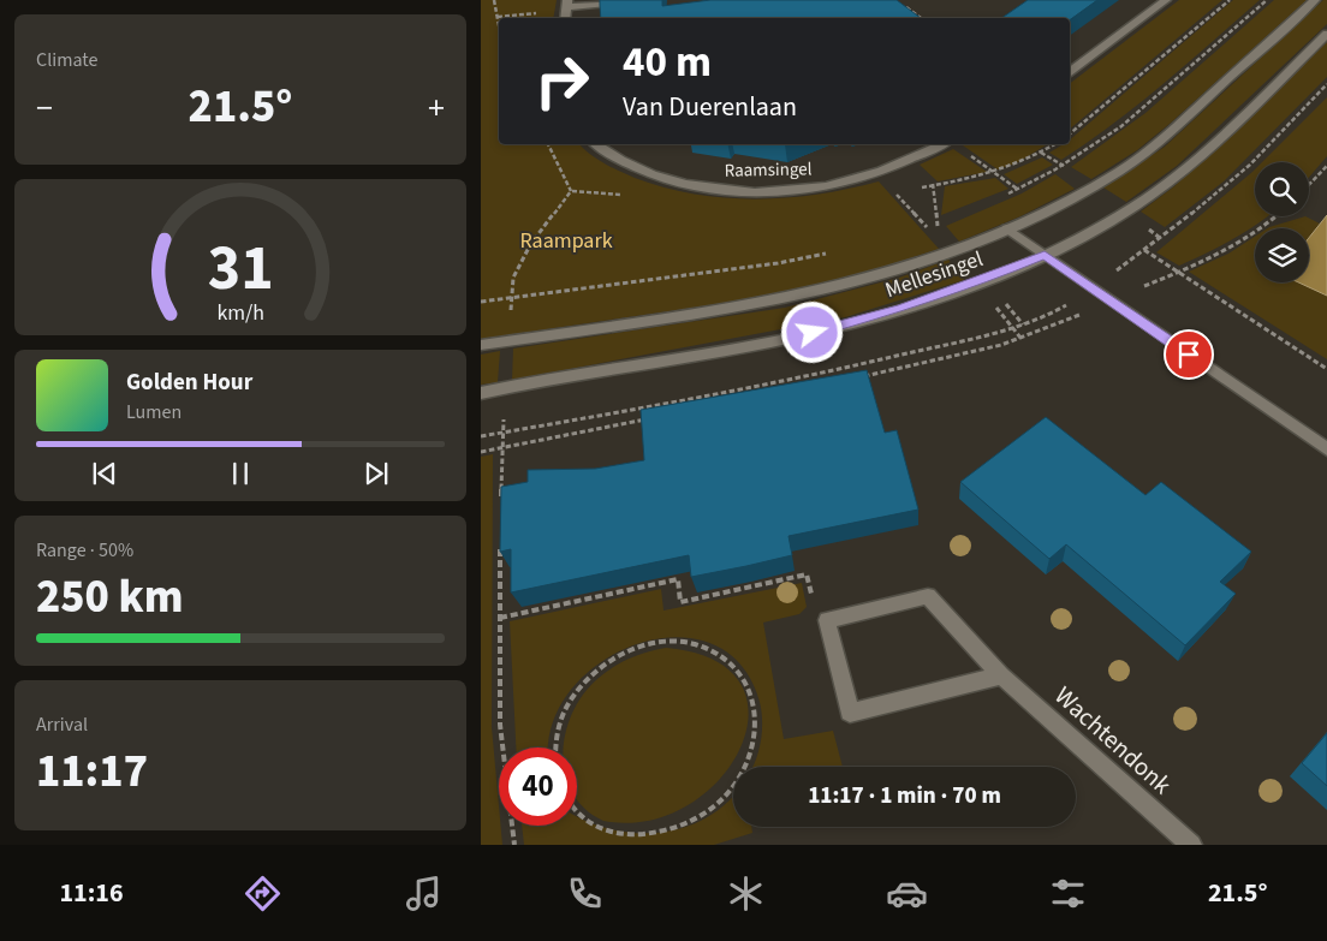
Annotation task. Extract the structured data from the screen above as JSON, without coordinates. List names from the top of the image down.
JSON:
{
  "streets": {
    "street": ["Raamsingel", "Mellesingel", "Wachtendonk"]
  },
  "parks": ["Raampark"],
  "page": {
    "tile": [
      "Climate",
      ["Range · 50%", "250 km"],
      ["Arrival", "11:17"]
    ],
    "turn": ["40 m", "Van Duerenlaan"],
    "heat": ["−", "21.5°", "+"],
    "song": ["Golden Hour", "Lumen"],
    "limit": "40",
    "trip": "11:17 · 1 min · 70 m",
    "tabs": ["11:16", "21.5°"],
    "gauge": ["31", "km/h"]
  }
}
